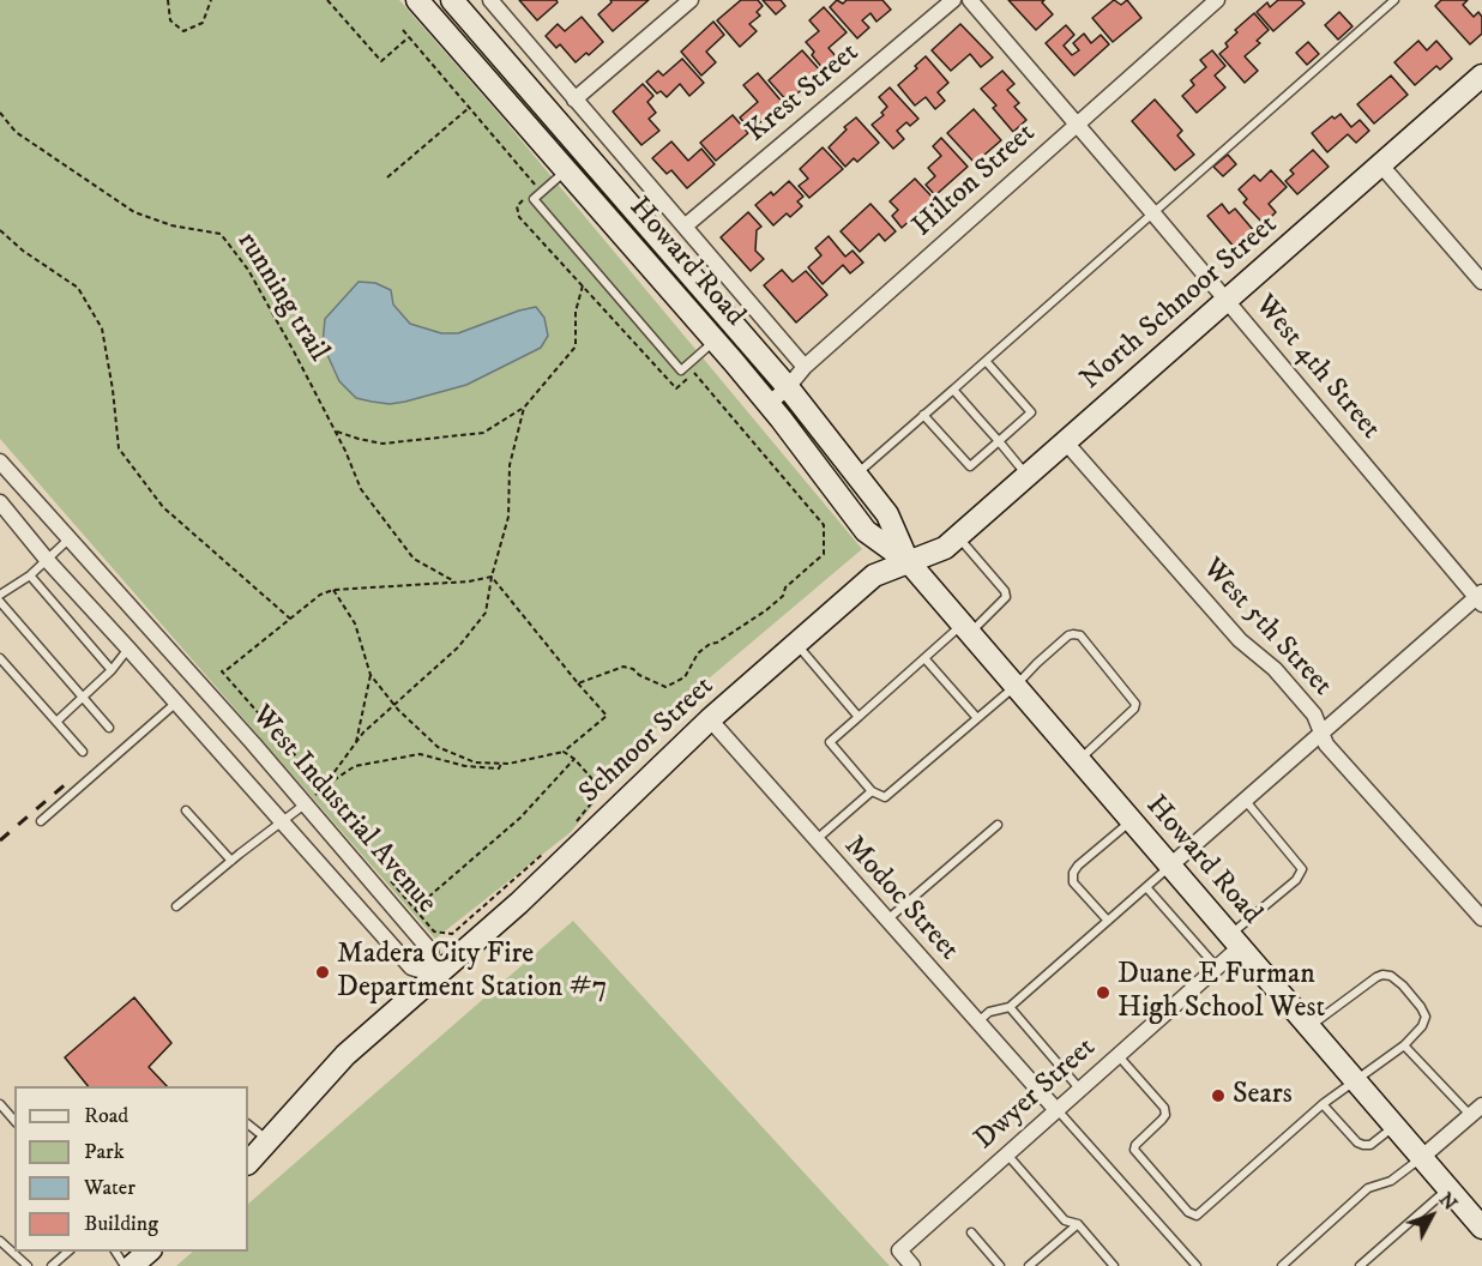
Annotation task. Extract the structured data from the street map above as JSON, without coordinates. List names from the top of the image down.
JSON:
{
  "streets": {
    "main road": ["Howard Road", "North Schnoor Street", "Schnoor Street"],
    "street": [
      "Krest Street",
      "Hilton Street",
      "West 4th Street",
      "West 5th Street",
      "West Industrial Avenue",
      "Modoc Street",
      "Dwyer Street"
    ],
    "path": ["running trail"]
  },
  "crossings": [
    ["Hilton Street", "Howard Road"],
    ["Hilton Street", "West 4th Street"],
    ["Howard Road", "North Schnoor Street"],
    ["Howard Road", "Schnoor Street"],
    ["Howard Road", "Dwyer Street"],
    ["North Schnoor Street", "West 4th Street"],
    ["North Schnoor Street", "West 5th Street"],
    ["North Schnoor Street", "Schnoor Street"],
    ["Schnoor Street", "West Industrial Avenue"],
    ["Schnoor Street", "Modoc Street"],
    ["Modoc Street", "Dwyer Street"]
  ],
  "places": ["Madera City Fire Department Station #7", "Duane E Furman High School West", "Sears"],
  "legend": [
    "Road",
    "Park",
    "Water",
    "Building"
  ],
  "north": "top right"
}
